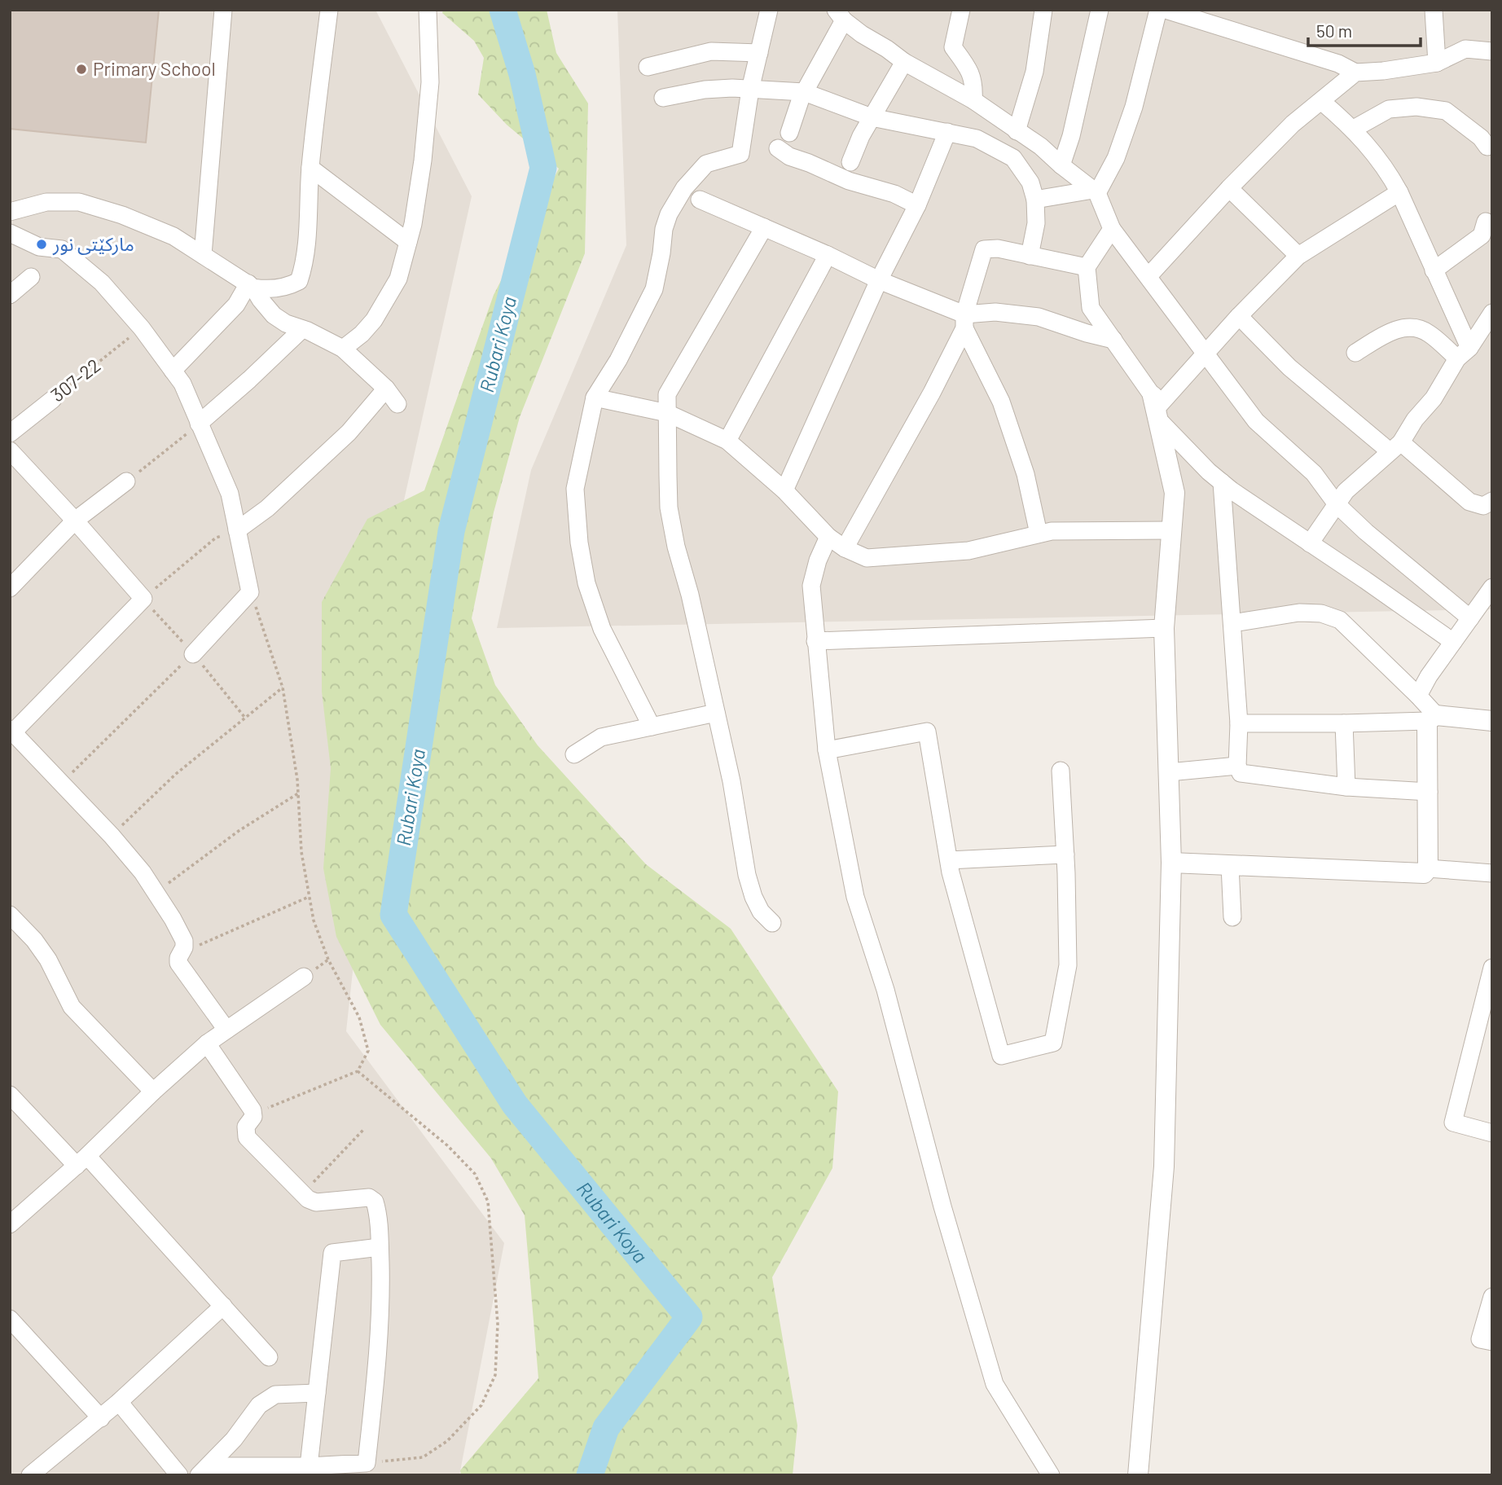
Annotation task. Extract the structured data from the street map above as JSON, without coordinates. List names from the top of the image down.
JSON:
{
  "streets": {
    "street": ["307-22"]
  },
  "water": ["Rubari Koya"],
  "places": ["Primary School", "مارکێتی نور"],
  "scale_bar": "50 m"
}
